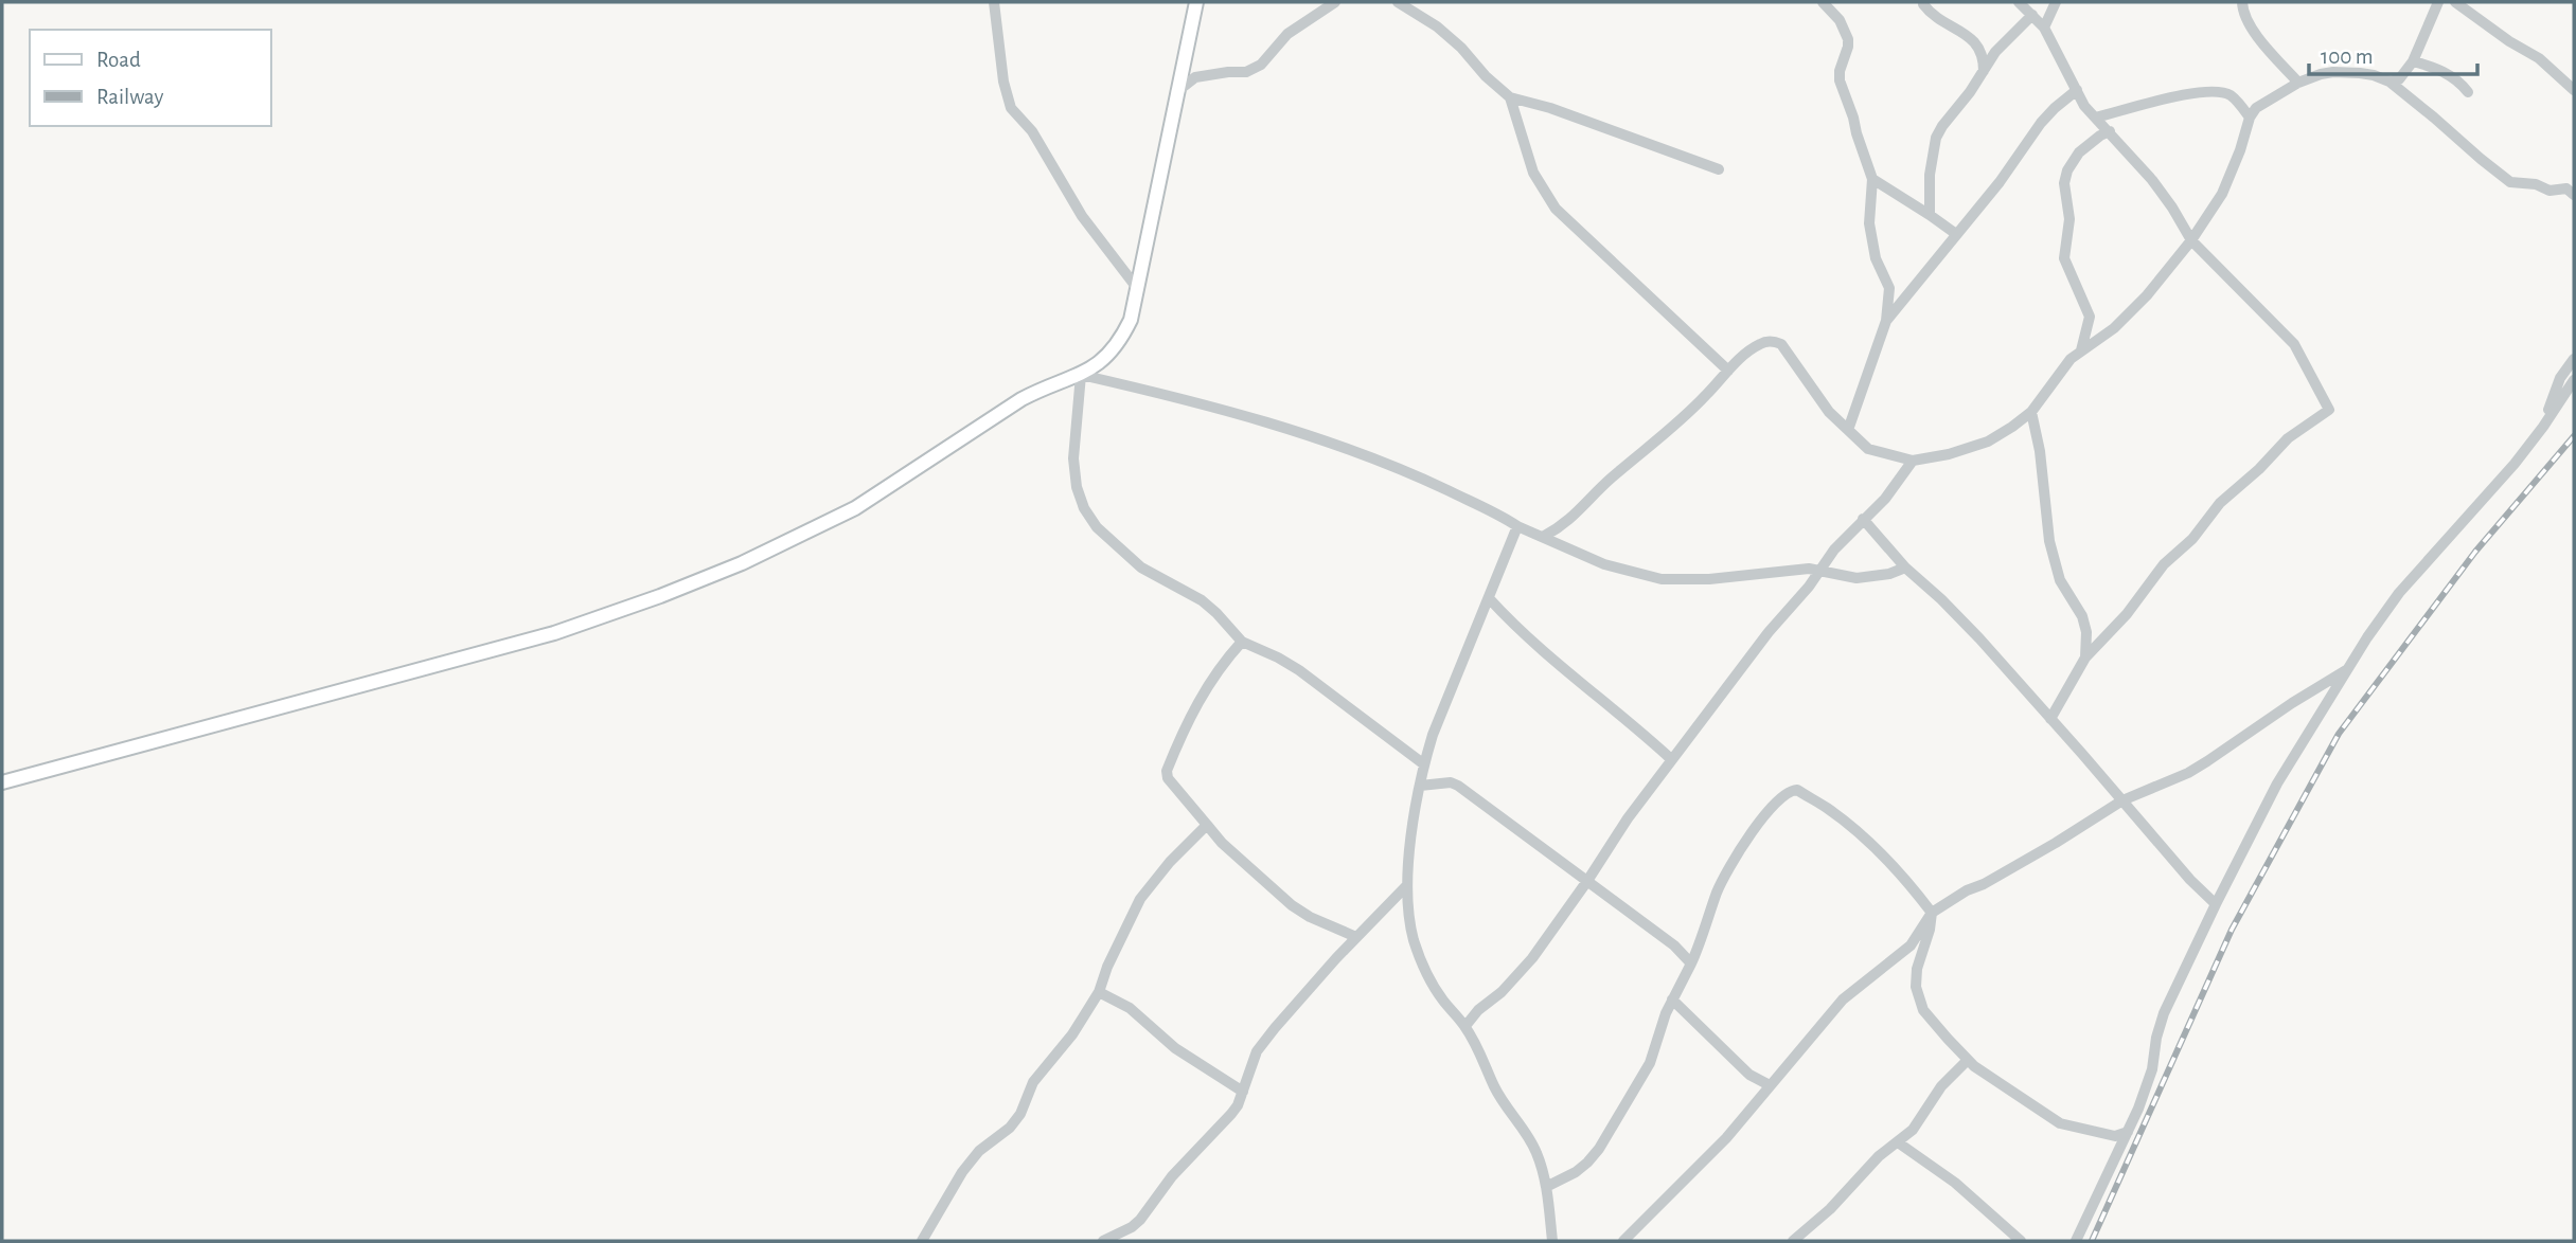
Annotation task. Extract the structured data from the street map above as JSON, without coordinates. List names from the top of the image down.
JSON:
{
  "legend": ["Road", "Railway"],
  "scale_bar": "100 m"
}
